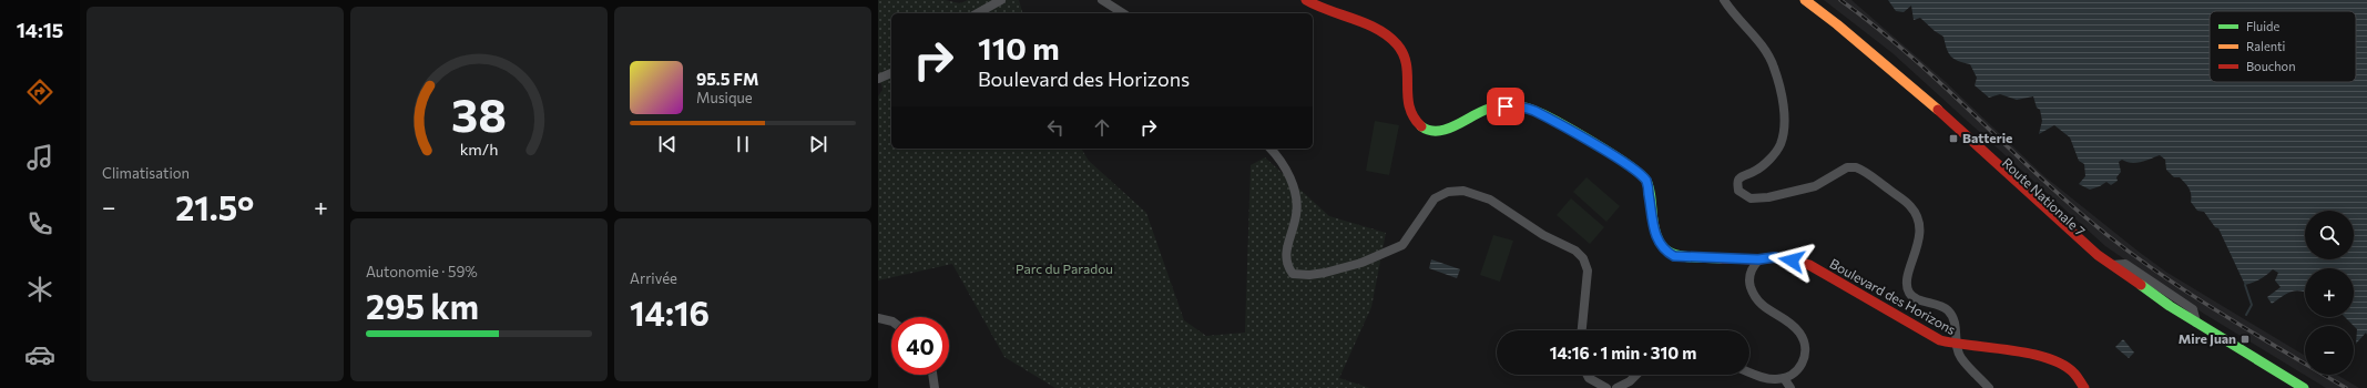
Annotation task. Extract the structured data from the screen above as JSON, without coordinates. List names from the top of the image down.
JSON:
{
  "streets": {
    "main road": ["Route Nationale 7", "Boulevard des Horizons"]
  },
  "parks": ["Parc du Paradou"],
  "places": {
    "transit": ["Batterie", "Mire Juan"]
  },
  "legend": ["Fluide", "Ralenti", "Bouchon"],
  "page": {
    "tabs": "14:15",
    "tile": [
      "Climatisation",
      ["Autonomie · 59%", "295 km"],
      ["Arrivée", "14:16"]
    ],
    "turn": ["110 m", "Boulevard des Horizons"],
    "song": ["95.5 FM", "Musique"],
    "heat": ["−", "21.5°", "+"],
    "map_buttons": ["+", "−"],
    "limit": "40",
    "trip": "14:16 · 1 min · 310 m",
    "gauge": ["38", "km/h"]
  }
}
